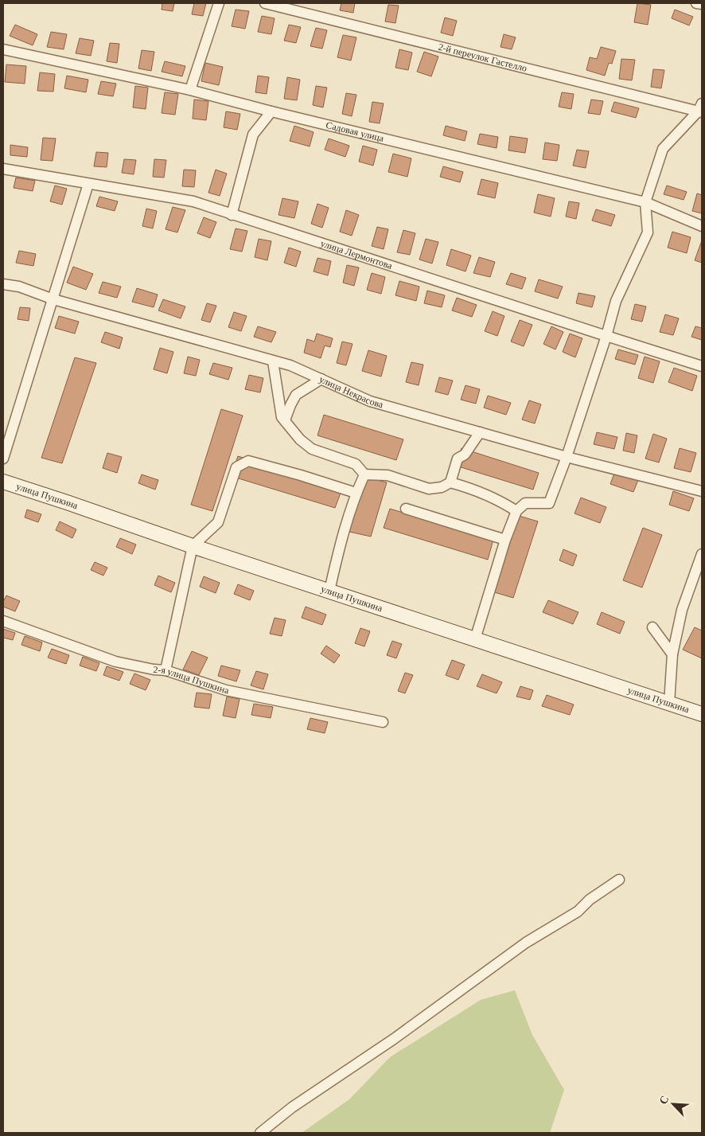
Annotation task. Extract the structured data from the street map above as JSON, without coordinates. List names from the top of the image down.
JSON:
{
  "streets": {
    "main road": ["улица Пушкина"],
    "street": [
      "2-й переулок Гастелло",
      "Садовая улица",
      "улица Лермонтова",
      "улица Некрасова",
      "2-я улица Пушкина"
    ]
  },
  "north": "top left"
}
